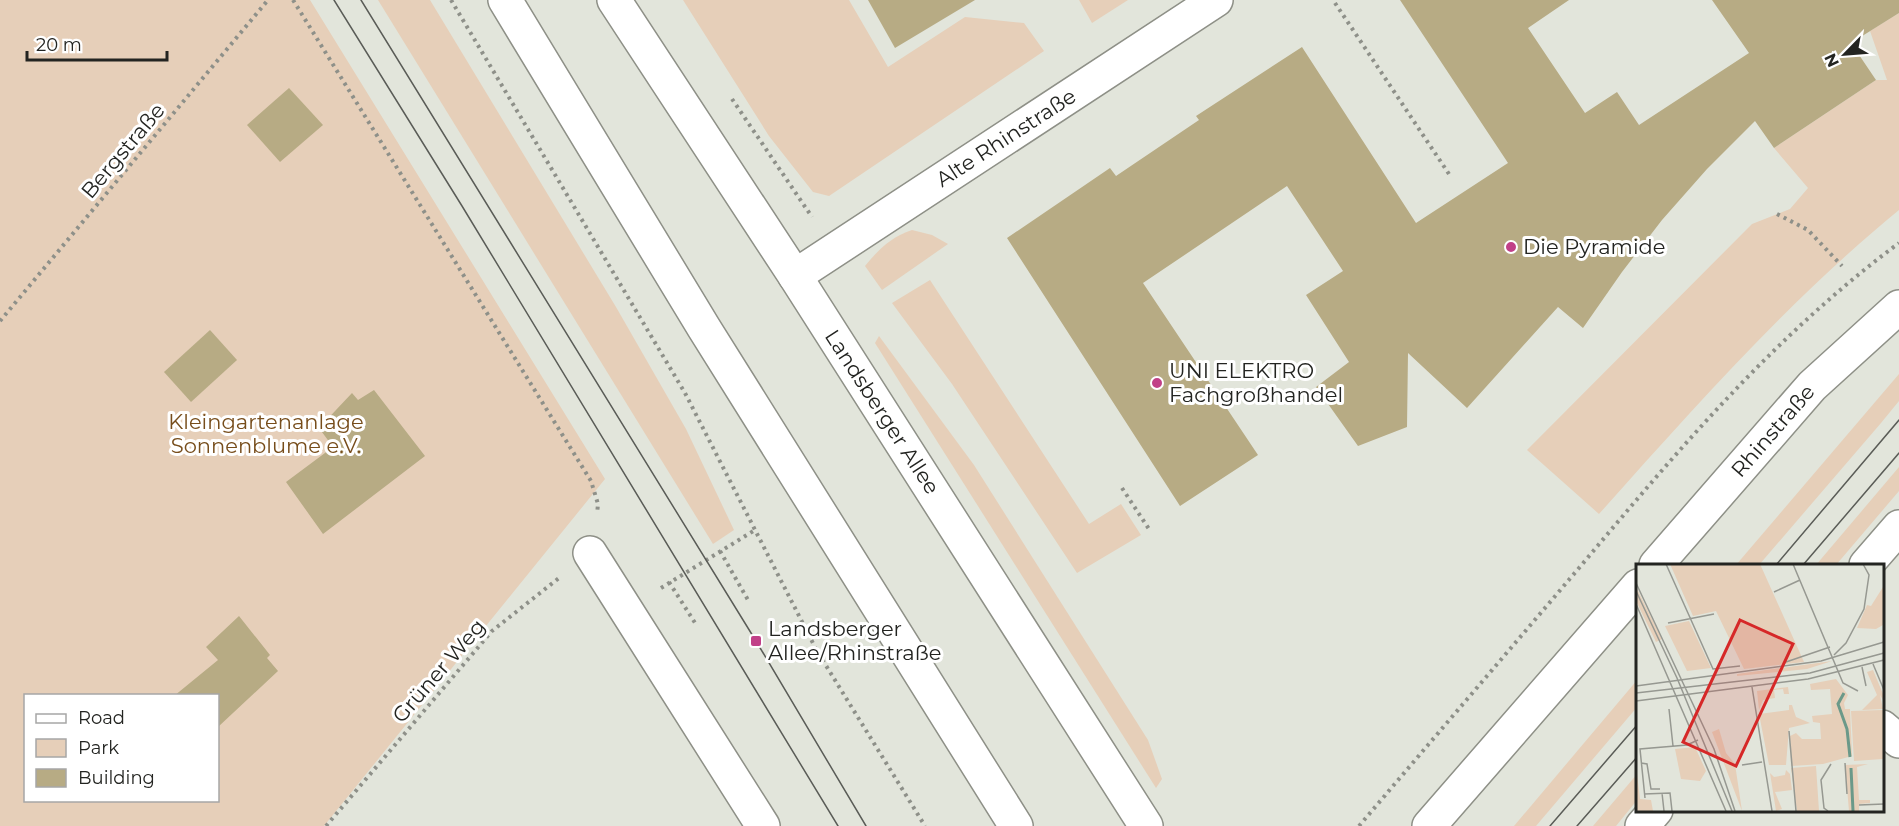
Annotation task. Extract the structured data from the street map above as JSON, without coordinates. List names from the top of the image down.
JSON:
{
  "streets": {
    "main road": ["Alte Rhinstraße", "Landsberger Allee", "Rhinstraße"],
    "path": ["Bergstraße", "Grüner Weg"]
  },
  "crossings": [
    ["Alte Rhinstraße", "Landsberger Allee"]
  ],
  "parks": ["Kleingartenanlage Sonnenblume e.V."],
  "places": {
    "other": ["Die Pyramide", "UNI ELEKTRO Fachgroßhandel"],
    "transit": ["Landsberger Allee/Rhinstraße"]
  },
  "legend": ["Road", "Park", "Building"],
  "scale_bar": "20 m",
  "north": "bottom left"
}
